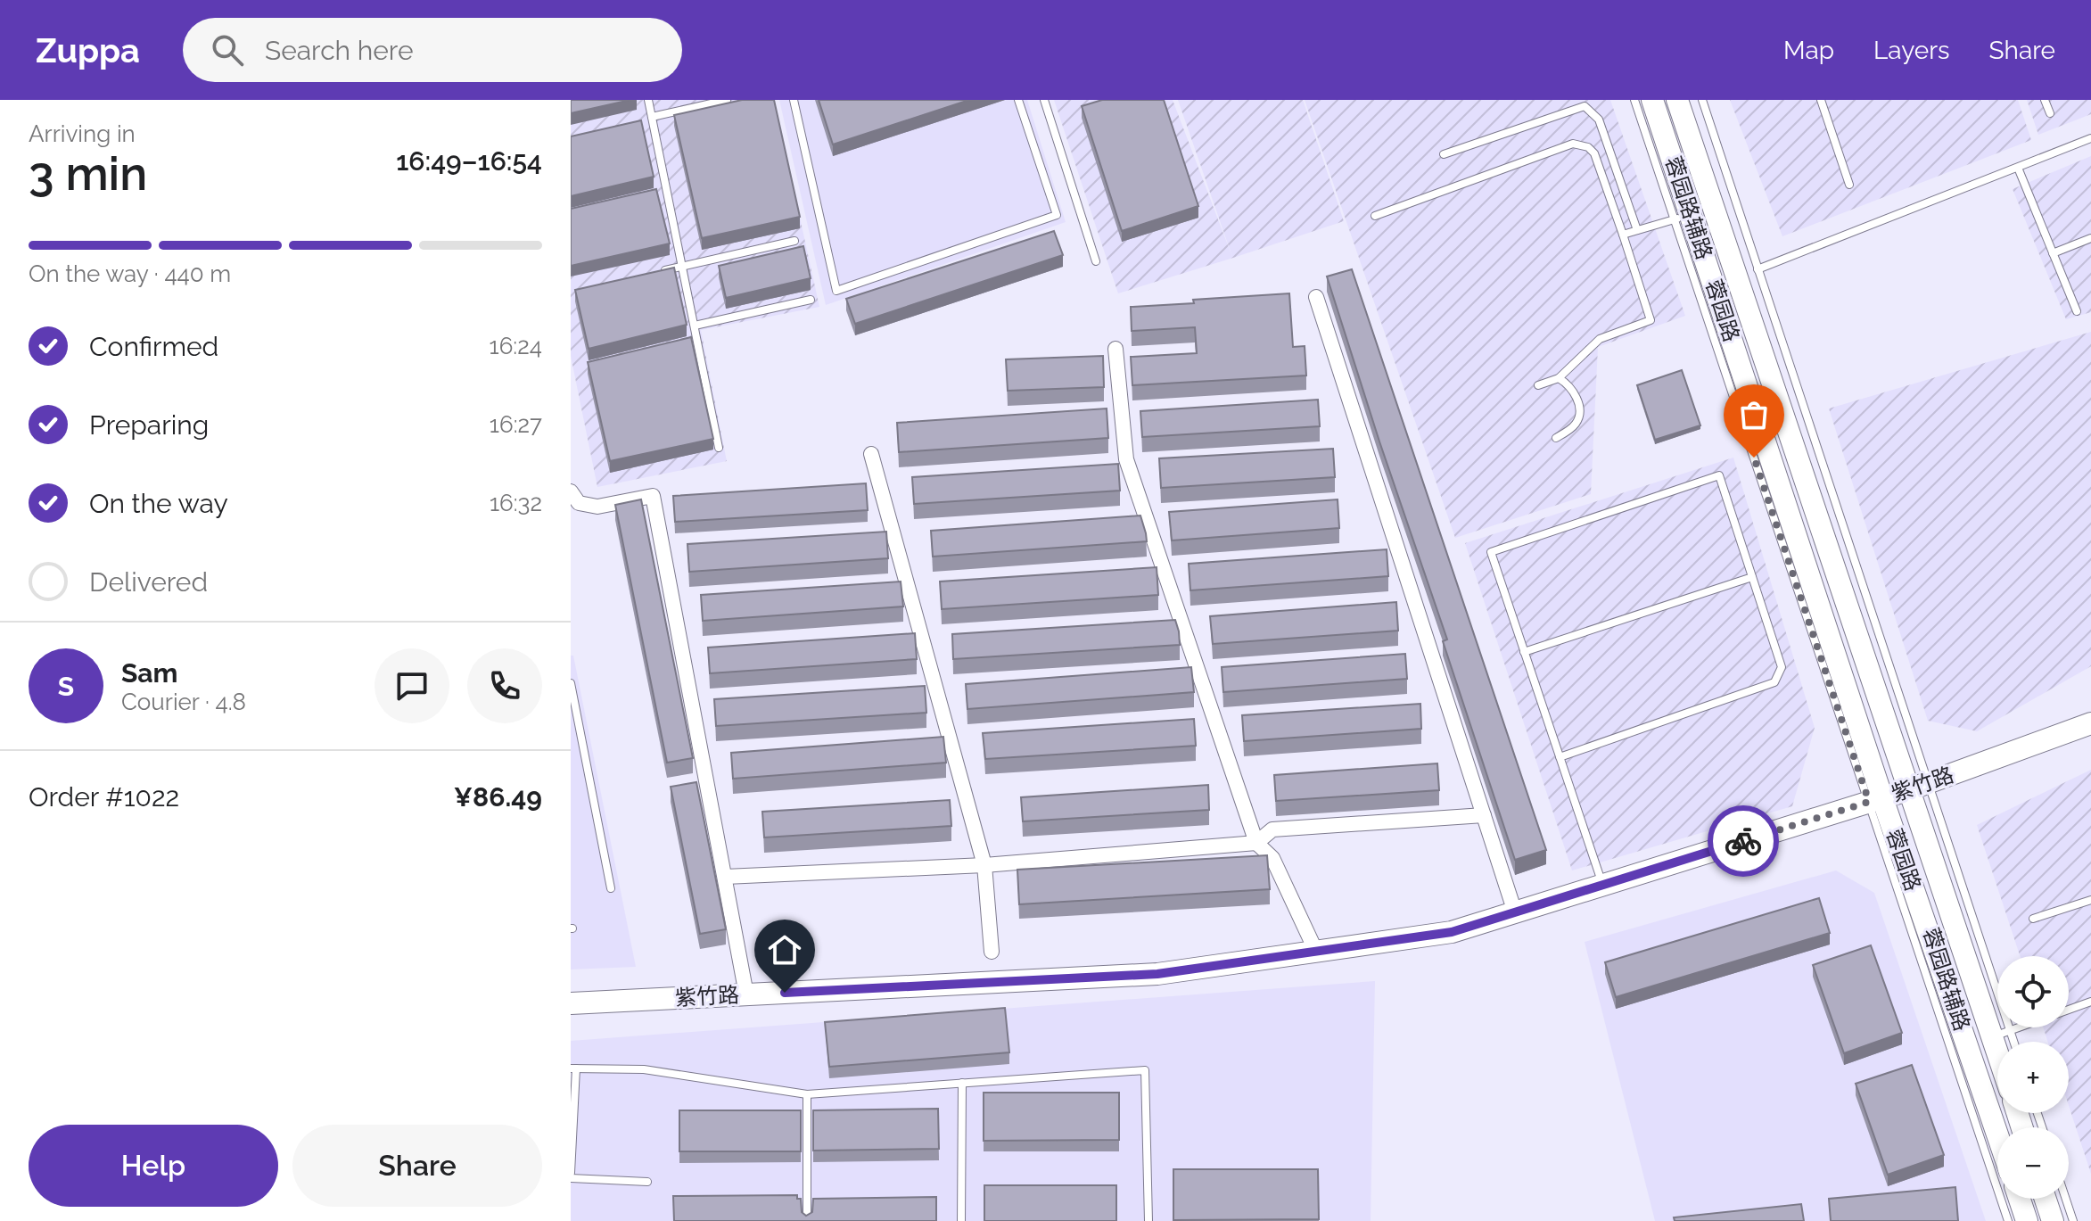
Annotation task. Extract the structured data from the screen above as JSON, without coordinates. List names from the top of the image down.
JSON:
{
  "streets": {
    "street": ["蓉园路", "紫竹路"],
    "lane": ["蓉园路辅路"]
  },
  "crossings": [
    ["蓉园路辅路", "蓉园路"],
    ["蓉园路辅路", "紫竹路"],
    ["蓉园路", "紫竹路"]
  ],
  "page": {
    "header": "Zuppa",
    "search": "Search here",
    "nav": ["Map", "Layers", "Share"],
    "heading": ["3 min", "Arriving in", "16:49–16:54"],
    "panel": [
      "Sam",
      "Courier · 4.8",
      "Order #1022",
      "¥86.49"
    ],
    "bar": "On the way · 440 m",
    "list": [
      ["Confirmed", "16:24"],
      ["Preparing", "16:27"],
      ["On the way", "16:32"],
      "Delivered"
    ],
    "round": "S",
    "map_buttons": ["+", "−"],
    "buttons": ["Help", "Share"]
  }
}
